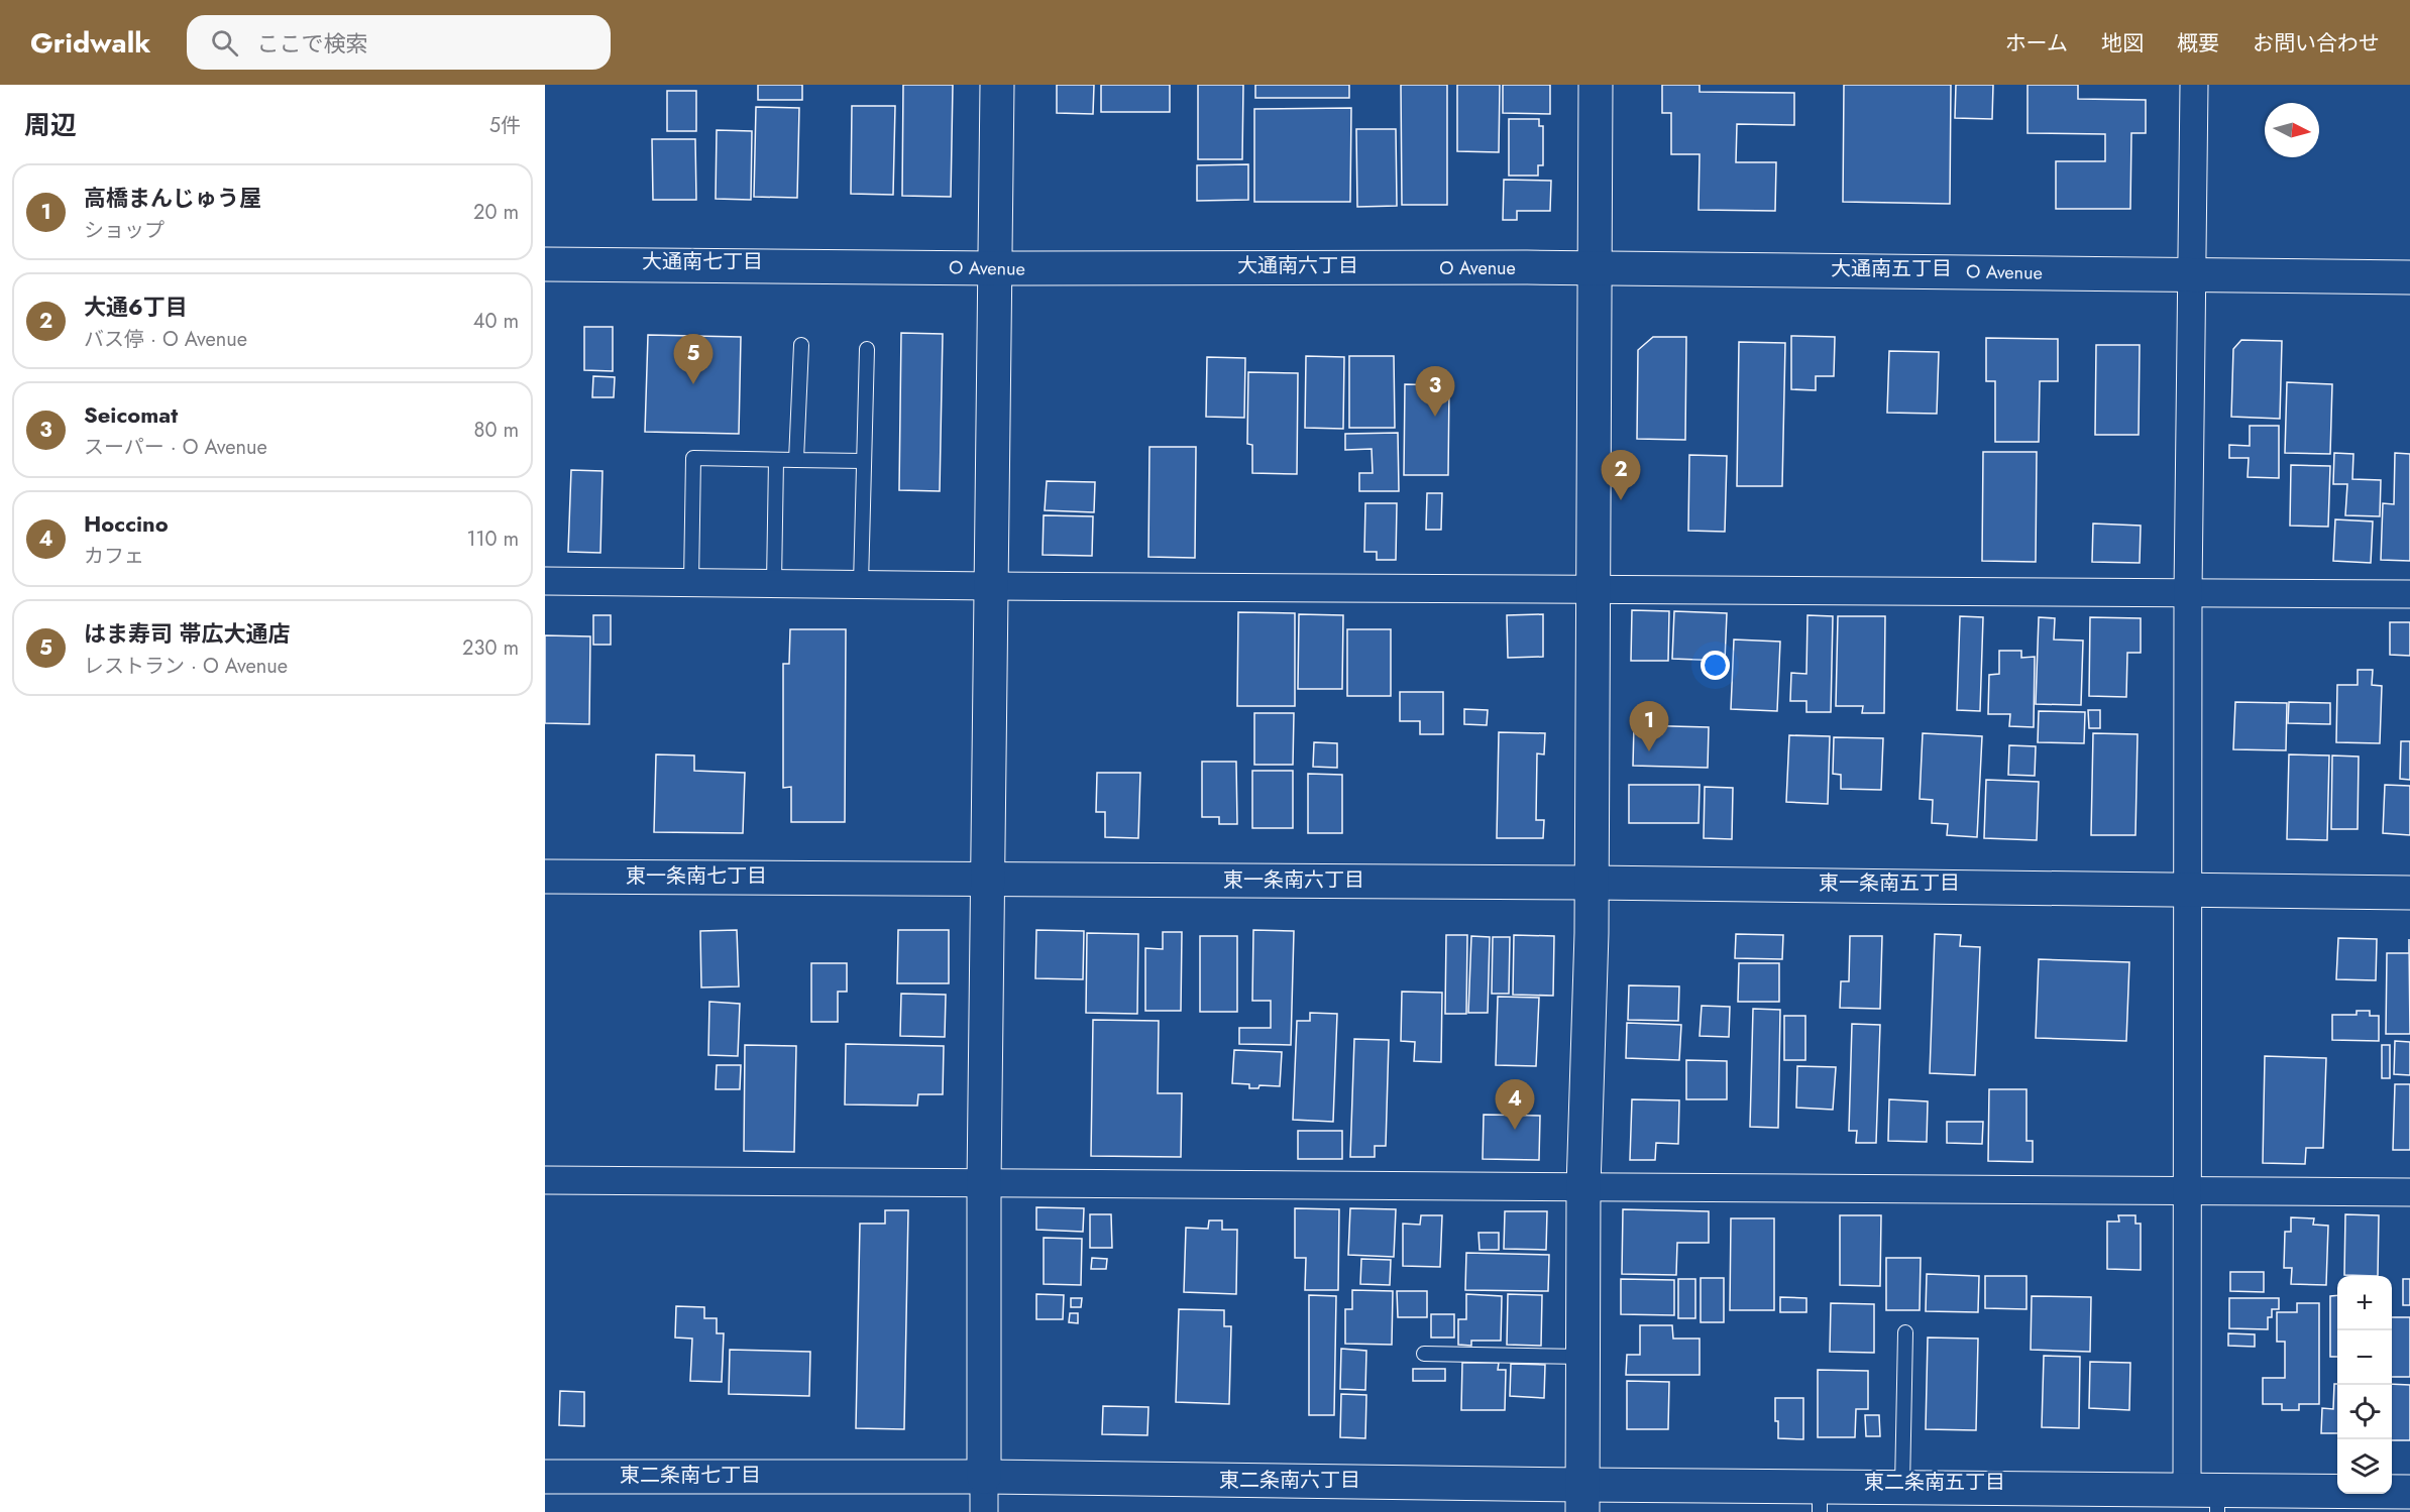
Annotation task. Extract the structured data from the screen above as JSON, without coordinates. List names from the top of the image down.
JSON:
{
  "streets": {
    "main road": ["O Avenue"]
  },
  "districts": [
    "大通南七丁目",
    "大通南六丁目",
    "大通南五丁目",
    "東一条南七丁目",
    "東一条南六丁目",
    "東一条南五丁目",
    "東二条南七丁目",
    "東二条南六丁目",
    "東二条南五丁目"
  ],
  "north": "right",
  "page": {
    "header": "Gridwalk",
    "search": "ここで検索",
    "nav": [
      "ホーム",
      "地図",
      "概要",
      "お問い合わせ"
    ],
    "heading": ["周辺", "5件"],
    "list": [
      {
        "mark": "1",
        "name": "高橋まんじゅう屋",
        "note": "ショップ",
        "value": "20 m"
      },
      {
        "mark": "2",
        "name": "大通6丁目",
        "note": "バス停 · O Avenue",
        "value": "40 m"
      },
      {
        "mark": "3",
        "name": "Seicomat",
        "note": "スーパー · O Avenue",
        "value": "80 m"
      },
      {
        "mark": "4",
        "name": "Hoccino",
        "note": "カフェ",
        "value": "110 m"
      },
      {
        "mark": "5",
        "name": "はま寿司 帯広大通店",
        "note": "レストラン · O Avenue",
        "value": "230 m"
      }
    ],
    "pins": [
      "5",
      "3",
      "2",
      "1",
      "4"
    ],
    "map_buttons": ["+", "−"]
  }
}
